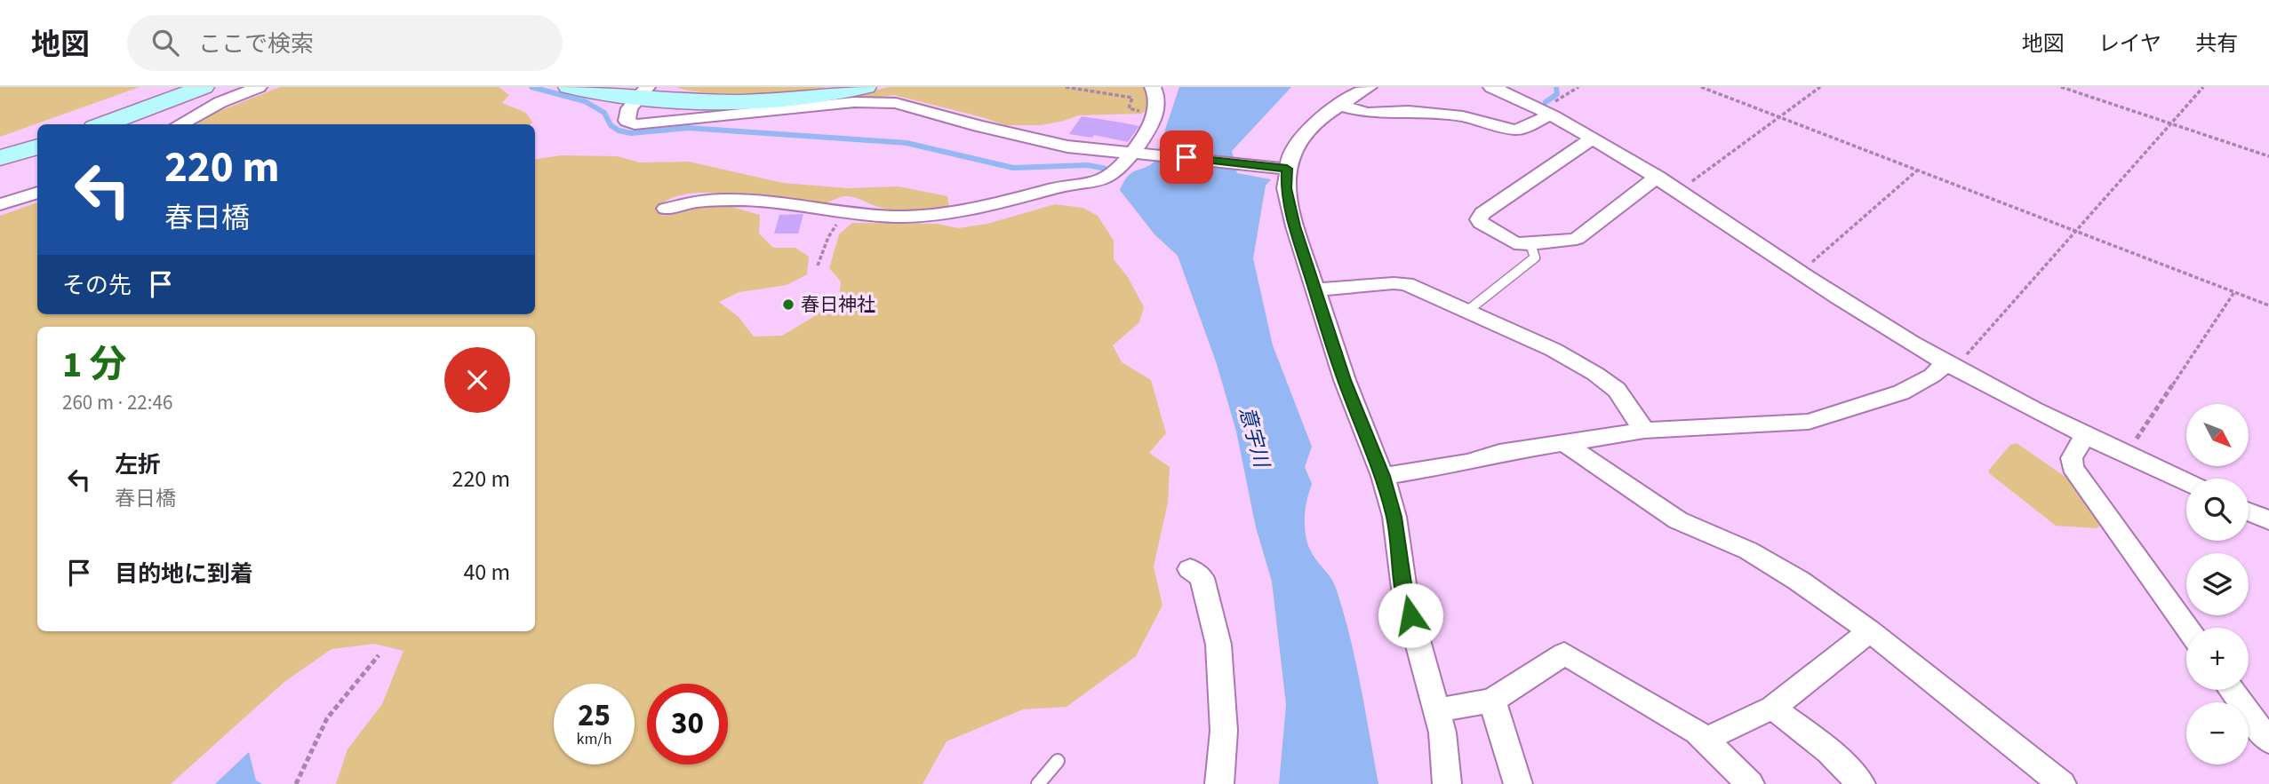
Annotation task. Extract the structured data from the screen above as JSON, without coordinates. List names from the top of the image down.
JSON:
{
  "water": ["意宇川"],
  "places": ["春日神社"],
  "north": "bottom right",
  "page": {
    "header": "地図",
    "search": "ここで検索",
    "nav": ["地図", "レイヤ", "共有"],
    "turn": ["220 m", "春日橋"],
    "then": "その先",
    "heading": ["1 分", "260 m · 22:46"],
    "map_buttons": ["+", "−"],
    "list": [
      {
        "name": "左折",
        "note": "春日橋",
        "value": "220 m"
      },
      {
        "name": "目的地に到着",
        "value": "40 m"
      }
    ],
    "speed": "25 km/h",
    "limit": "30"
  }
}
